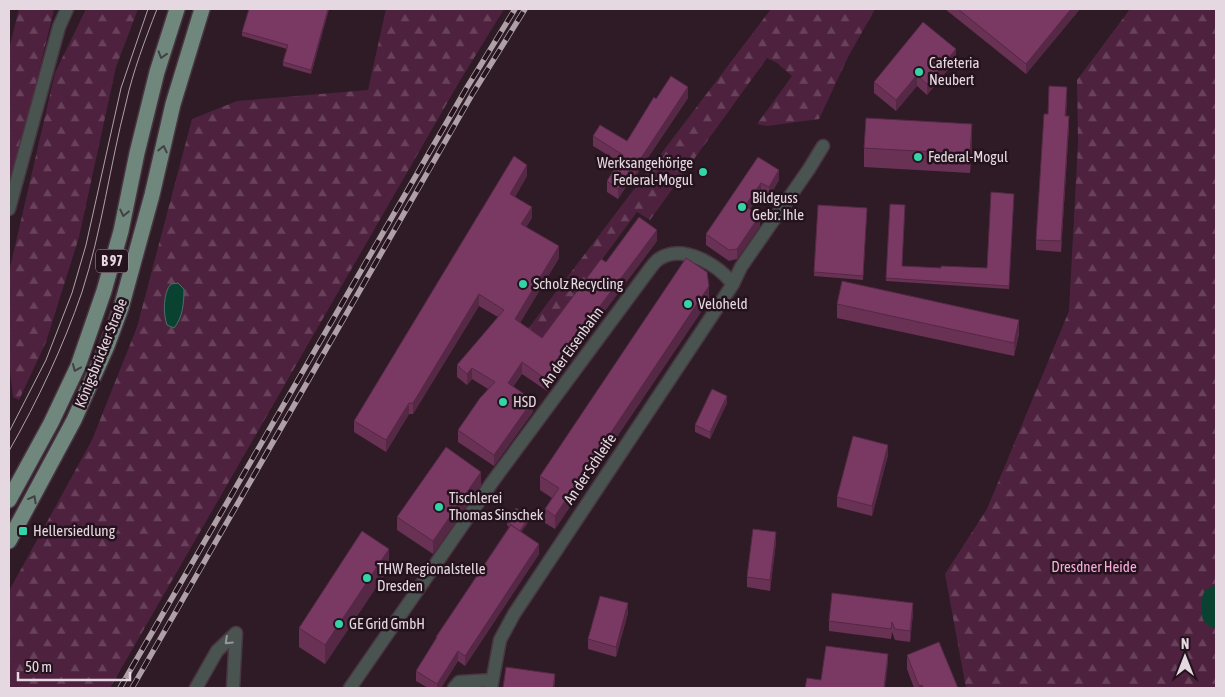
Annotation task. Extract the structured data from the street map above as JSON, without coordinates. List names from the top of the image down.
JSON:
{
  "streets": {
    "main road": ["B 97", "Königsbrücker Straße"],
    "street": ["An der Eisenbahn", "An der Schleife"]
  },
  "crossings": [
    ["An der Eisenbahn", "An der Schleife"]
  ],
  "parks": ["Dresdner Heide"],
  "places": {
    "other": [
      "Cafeteria Neubert",
      "Federal-Mogul",
      "Werksangehörige Federal-Mogul",
      "Bildguss Gebr. Ihle",
      "Scholz Recycling",
      "Veloheld",
      "HSD",
      "Tischlerei Thomas Sinschek",
      "THW Regionalstelle Dresden",
      "GE Grid GmbH"
    ],
    "transit": ["Hellersiedlung"]
  },
  "scale_bar": "50 m",
  "north": "top"
}
